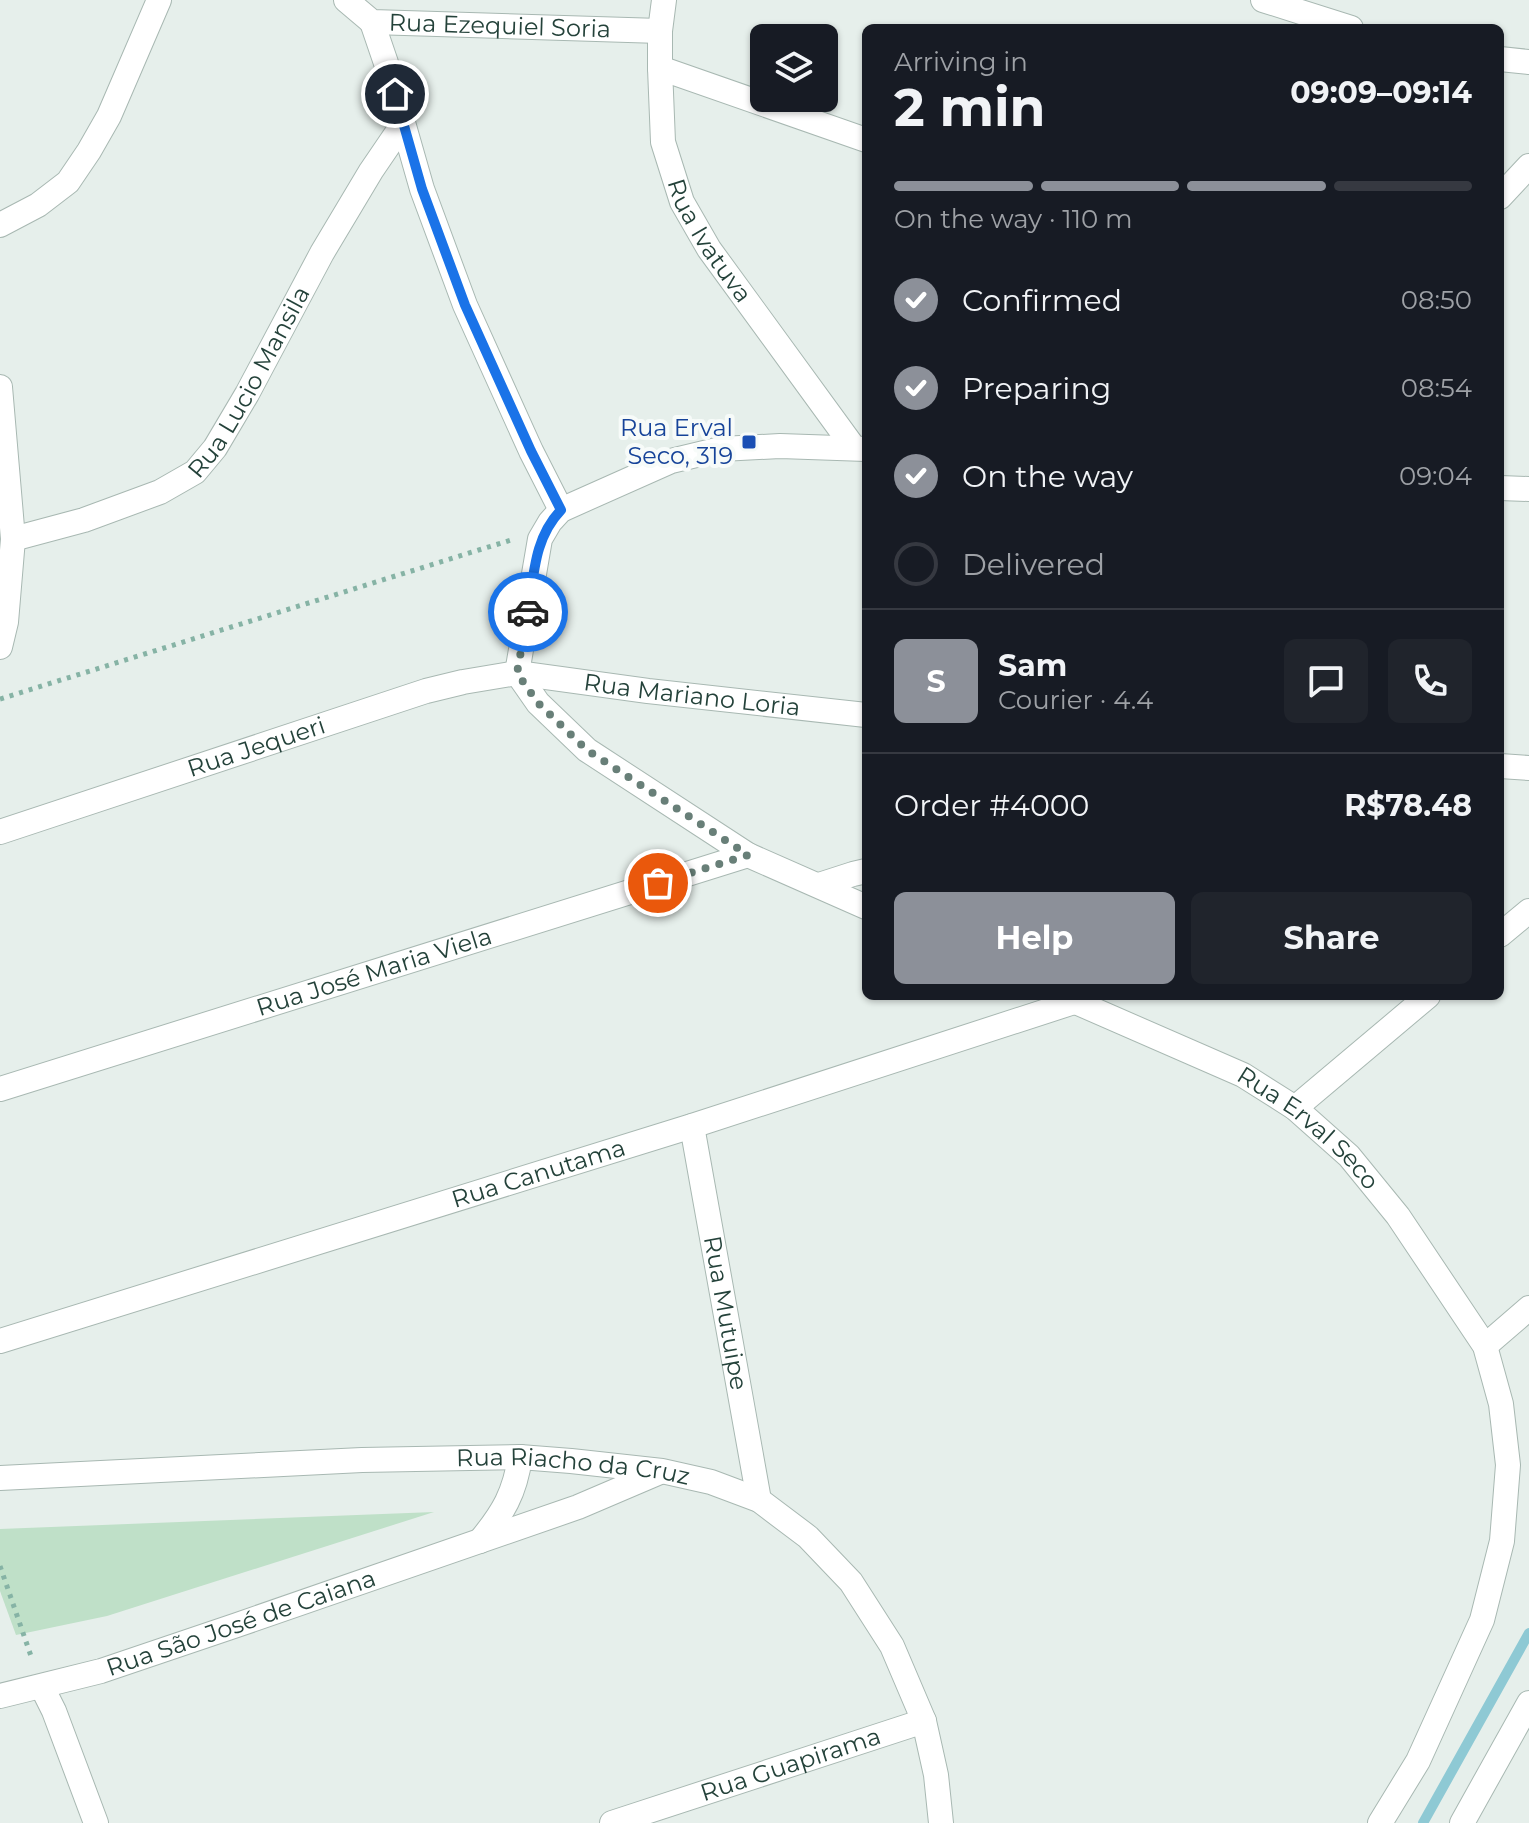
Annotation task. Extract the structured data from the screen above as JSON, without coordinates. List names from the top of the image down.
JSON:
{
  "streets": {
    "street": [
      "Rua Ezequiel Soria",
      "Rua Ivatuva",
      "Rua Lucio Mansila",
      "Rua Mariano Loria",
      "Rua Jequeri",
      "Rua José Maria Viela",
      "Rua Erval Seco",
      "Rua Canutama",
      "Rua Mutuipe",
      "Rua Riacho da Cruz",
      "Rua São José de Caiana",
      "Rua Guapirama"
    ]
  },
  "crossings": [
    ["Rua Ezequiel Soria", "Rua Ivatuva"],
    ["Rua Mariano Loria", "Rua Jequeri"],
    ["Rua Canutama", "Rua Mutuipe"],
    ["Rua Mutuipe", "Rua Riacho da Cruz"],
    ["Rua Riacho da Cruz", "Rua São José de Caiana"],
    ["Rua Riacho da Cruz", "Rua Guapirama"]
  ],
  "places": {
    "transit": ["Rua Erval Seco, 319"]
  },
  "page": {
    "heading": ["2 min", "Arriving in", "09:09–09:14"],
    "panel": [
      "Sam",
      "Courier · 4.4",
      "Order #4000",
      "R$78.48"
    ],
    "bar": "On the way · 110 m",
    "list": [
      ["Confirmed", "08:50"],
      ["Preparing", "08:54"],
      ["On the way", "09:04"],
      "Delivered"
    ],
    "round": "S",
    "buttons": ["Help", "Share"]
  }
}
